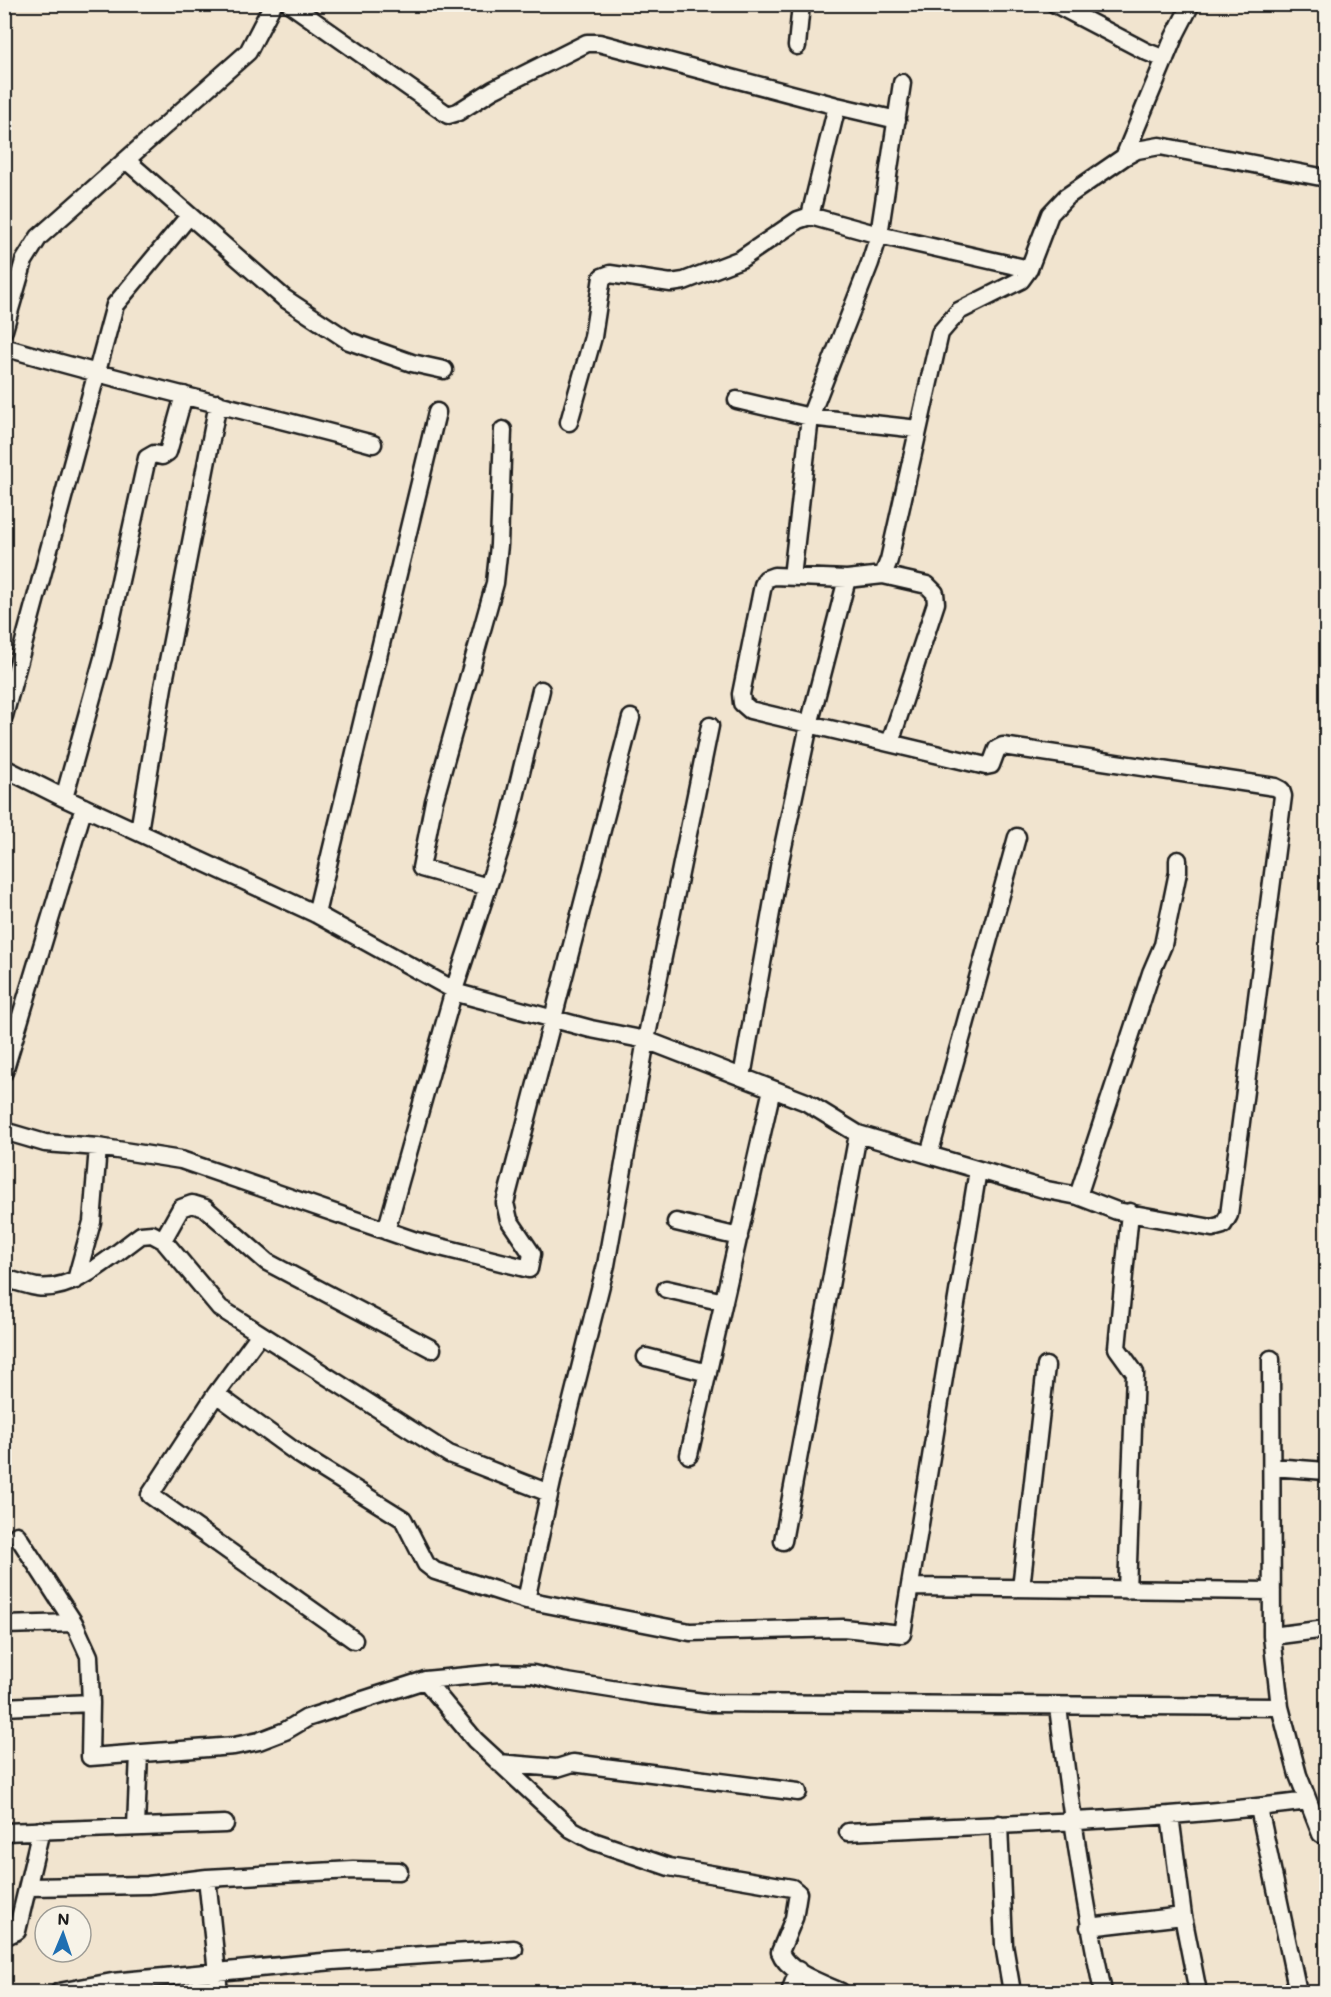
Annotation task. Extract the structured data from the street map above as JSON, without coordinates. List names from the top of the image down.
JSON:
{
  "north": "top"
}
